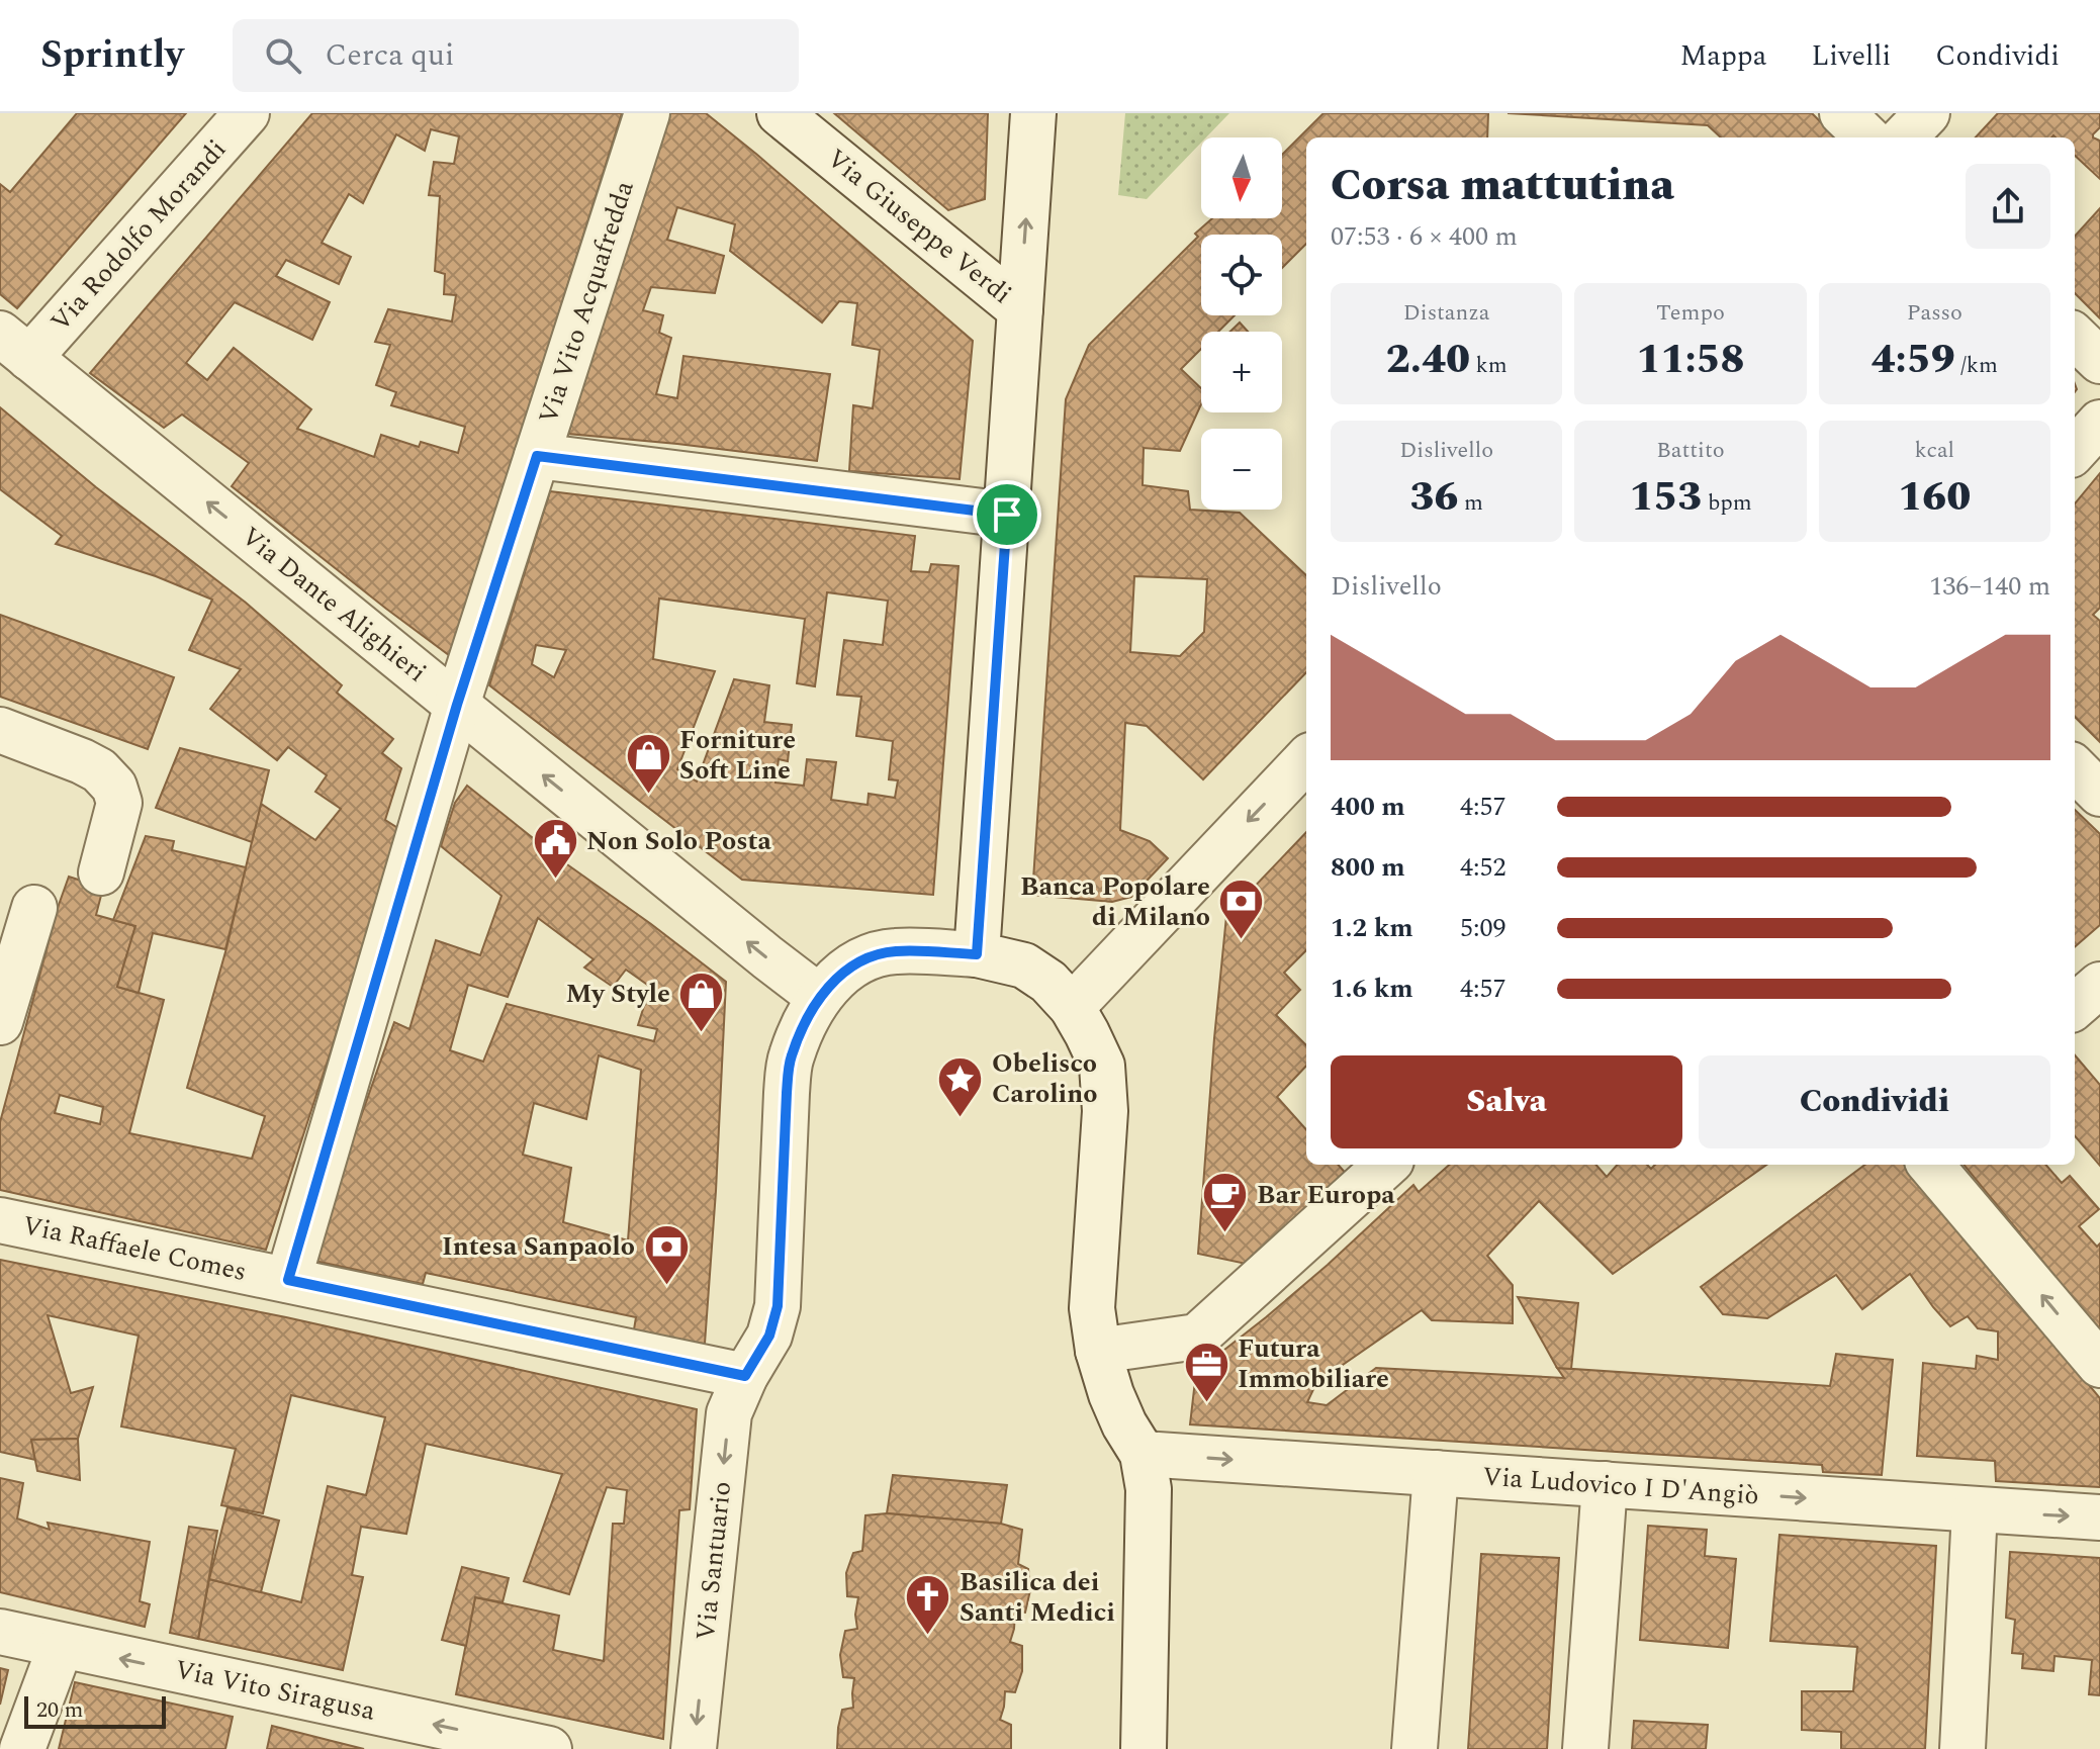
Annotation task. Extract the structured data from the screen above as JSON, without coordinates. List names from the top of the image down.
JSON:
{
  "streets": {
    "street": [
      "Via Giuseppe Verdi",
      "Via Rodolfo Morandi",
      "Via Vito Acquafredda",
      "Via Dante Alighieri",
      "Via Raffaele Comes",
      "Via Ludovico I D'Angiò",
      "Via Santuario",
      "Via Vito Siragusa"
    ]
  },
  "crossings": [
    ["Via Rodolfo Morandi", "Via Dante Alighieri"],
    ["Via Vito Acquafredda", "Via Dante Alighieri"],
    ["Via Vito Acquafredda", "Via Raffaele Comes"],
    ["Via Dante Alighieri", "Via Santuario"],
    ["Via Raffaele Comes", "Via Santuario"],
    ["Via Ludovico I D'Angiò", "Via Santuario"]
  ],
  "one_way": ["Via Dante Alighieri", "Via Ludovico I D'Angiò", "Via Vito Siragusa"],
  "places": {
    "shop": ["Forniture Soft Line", "My Style"],
    "public building": ["Non Solo Posta"],
    "bank": ["Banca Popolare di Milano", "Intesa Sanpaolo"],
    "place": ["Obelisco Carolino"],
    "cafe": ["Bar Europa"],
    "office": ["Futura Immobiliare"],
    "church": ["Basilica dei Santi Medici"]
  },
  "scale_bar": "20 m",
  "north": "bottom",
  "page": {
    "header": "Sprintly",
    "search": "Cerca qui",
    "nav": ["Mappa", "Livelli", "Condividi"],
    "map_buttons": ["+", "−"],
    "heading": ["Corsa mattutina", "07:53 · 6 × 400 m"],
    "stats": [
      ["Distanza", "2.40 km"],
      ["Tempo", "11:58"],
      ["Passo", "4:59 /km"],
      ["Dislivello", "36 m"],
      ["Battito", "153 bpm"],
      ["kcal", "160"]
    ],
    "chart": ["Dislivello", "136–140 m"],
    "list": [
      {
        "name": "400 m",
        "note": "4:57"
      },
      {
        "name": "800 m",
        "note": "4:52"
      },
      {
        "name": "1.2 km",
        "note": "5:09"
      },
      {
        "name": "1.6 km",
        "note": "4:57"
      }
    ],
    "buttons": ["Salva", "Condividi"],
    "scale": "20 m"
  }
}
